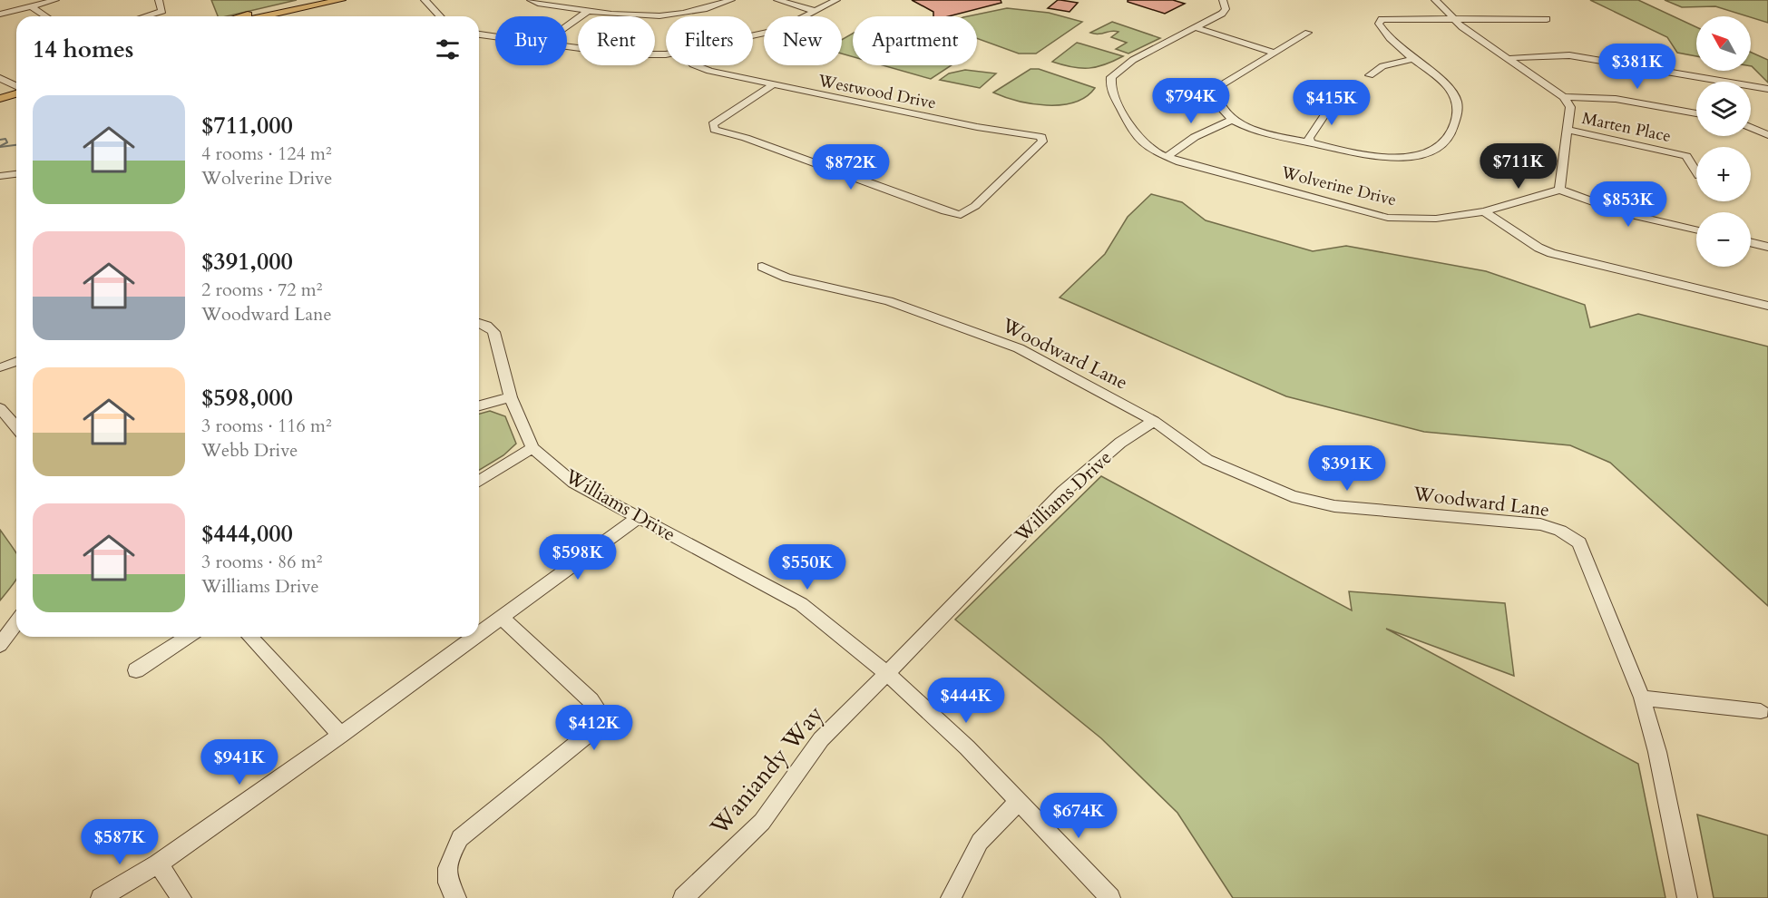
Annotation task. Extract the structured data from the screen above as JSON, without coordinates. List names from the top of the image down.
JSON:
{
  "streets": {
    "street": [
      "Westwood Drive",
      "Marten Place",
      "Wolverine Drive",
      "Woodward Lane",
      "Williams Drive",
      "Waniandy Way"
    ]
  },
  "crossings": [
    ["Woodward Lane", "Williams Drive"],
    ["Williams Drive", "Waniandy Way"]
  ],
  "north": "top left",
  "page": {
    "map_buttons": ["+", "−"],
    "chip": [
      "Buy",
      "Rent",
      "Filters",
      "New",
      "Apartment"
    ],
    "heading": "14 homes",
    "price": [
      "$381K",
      "$794K",
      "$415K",
      "$711K",
      "$872K",
      "$853K",
      "$391K",
      "$598K",
      "$550K",
      "$444K",
      "$412K",
      "$941K",
      "$674K",
      "$587K"
    ],
    "list": [
      {
        "name": "$711,000",
        "note": "4 rooms · 124 m² · Wolverine Drive"
      },
      {
        "name": "$391,000",
        "note": "2 rooms · 72 m² · Woodward Lane"
      },
      {
        "name": "$598,000",
        "note": "3 rooms · 116 m² · Webb Drive"
      },
      {
        "name": "$444,000",
        "note": "3 rooms · 86 m² · Williams Drive"
      }
    ]
  }
}
